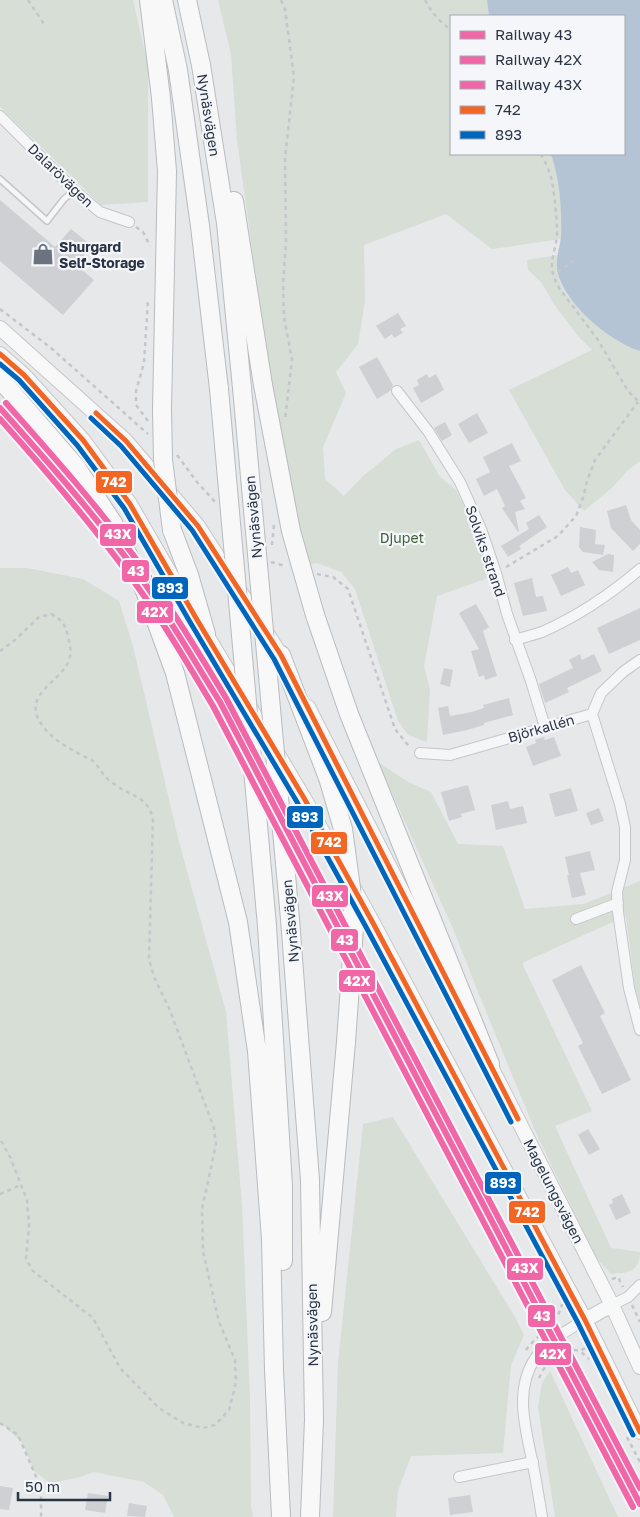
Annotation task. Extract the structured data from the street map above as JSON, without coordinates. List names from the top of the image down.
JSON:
{
  "streets": {
    "highway": ["Nynäsvägen"],
    "main road": ["Magelungsvägen"],
    "street": ["Dalarövägen", "Solviks strand", "Björkallén"]
  },
  "crossings": [
    ["Solviks strand", "Björkallén"]
  ],
  "parks": ["Djupet"],
  "places": {
    "shop": ["Shurgard Self-Storage"]
  },
  "lines": [
    "transit line 742",
    "transit line 893",
    "rail line 43X",
    "rail line 43",
    "rail line 42X"
  ],
  "legend": [
    "Railway 43",
    "Railway 42X",
    "Railway 43X",
    "742",
    "893"
  ],
  "scale_bar": "50 m"
}
